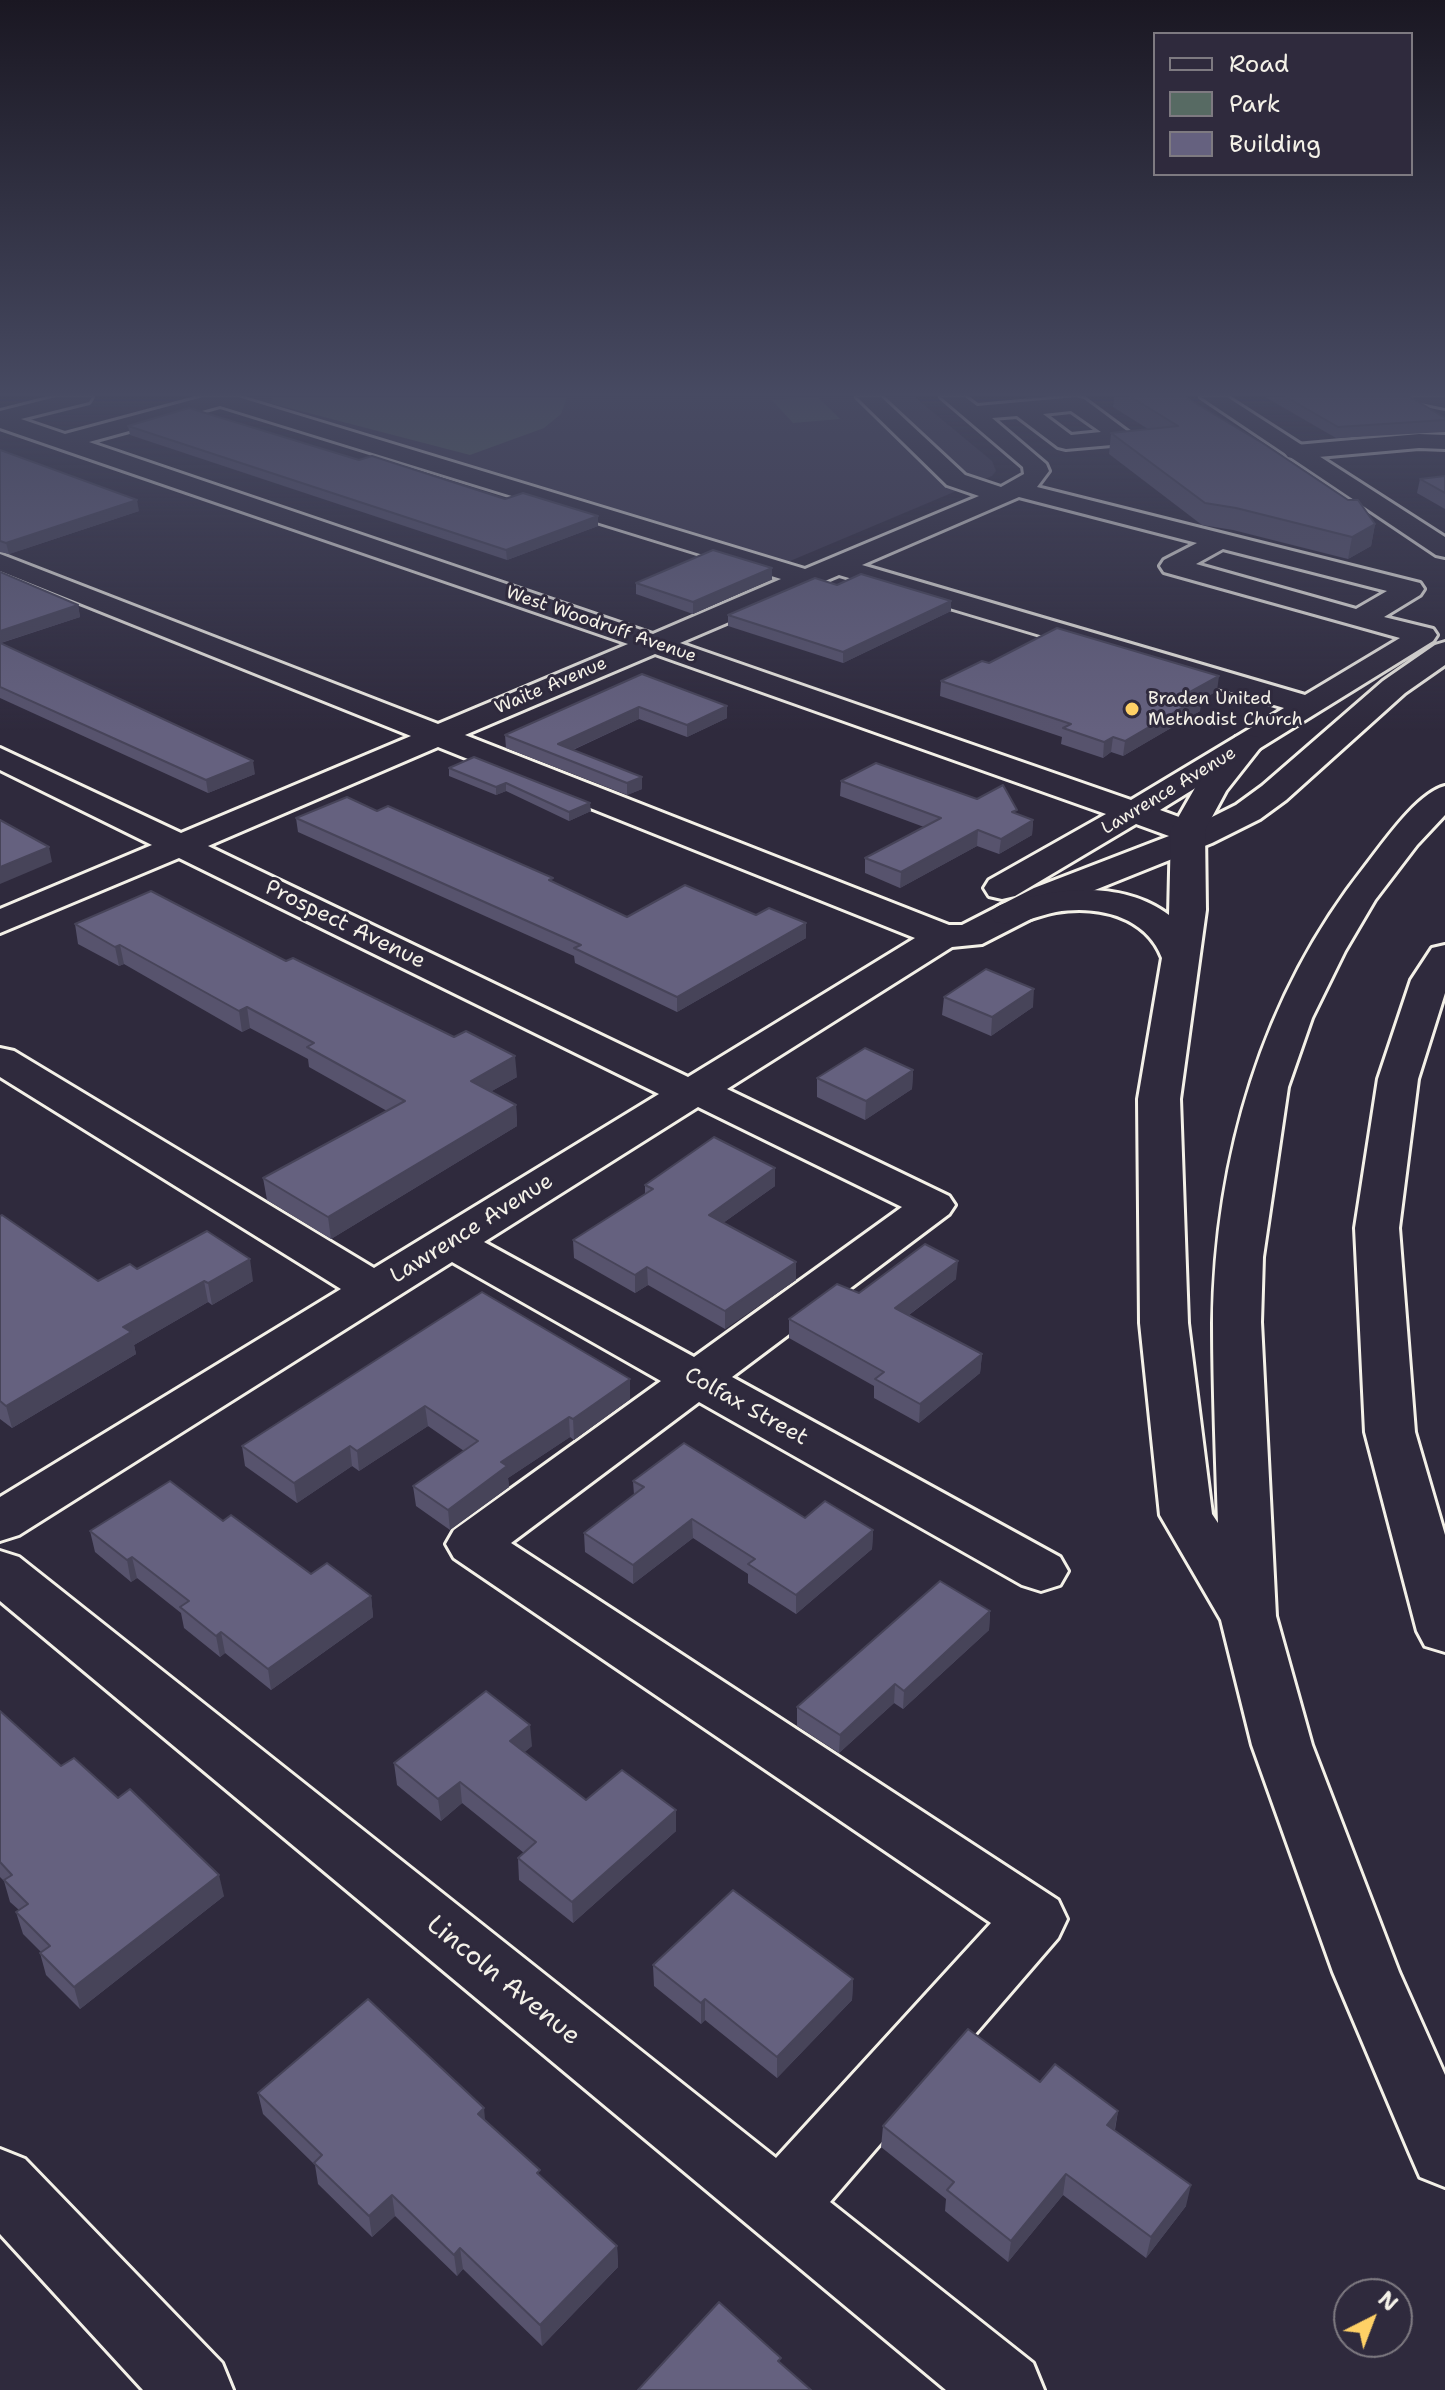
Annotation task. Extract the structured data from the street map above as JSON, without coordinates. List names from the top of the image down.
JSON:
{
  "streets": {
    "main road": [
      "West Woodruff Avenue",
      "Waite Avenue",
      "Lawrence Avenue",
      "Prospect Avenue",
      "Colfax Street",
      "Lincoln Avenue"
    ]
  },
  "crossings": [
    ["West Woodruff Avenue", "Waite Avenue"],
    ["West Woodruff Avenue", "Lawrence Avenue"],
    ["Waite Avenue", "Prospect Avenue"],
    ["Lawrence Avenue", "Prospect Avenue"],
    ["Lawrence Avenue", "Colfax Street"],
    ["Prospect Avenue", "Colfax Street"]
  ],
  "places": ["Braden United Methodist Church"],
  "legend": ["Road", "Park", "Building"],
  "north": "top right"
}
